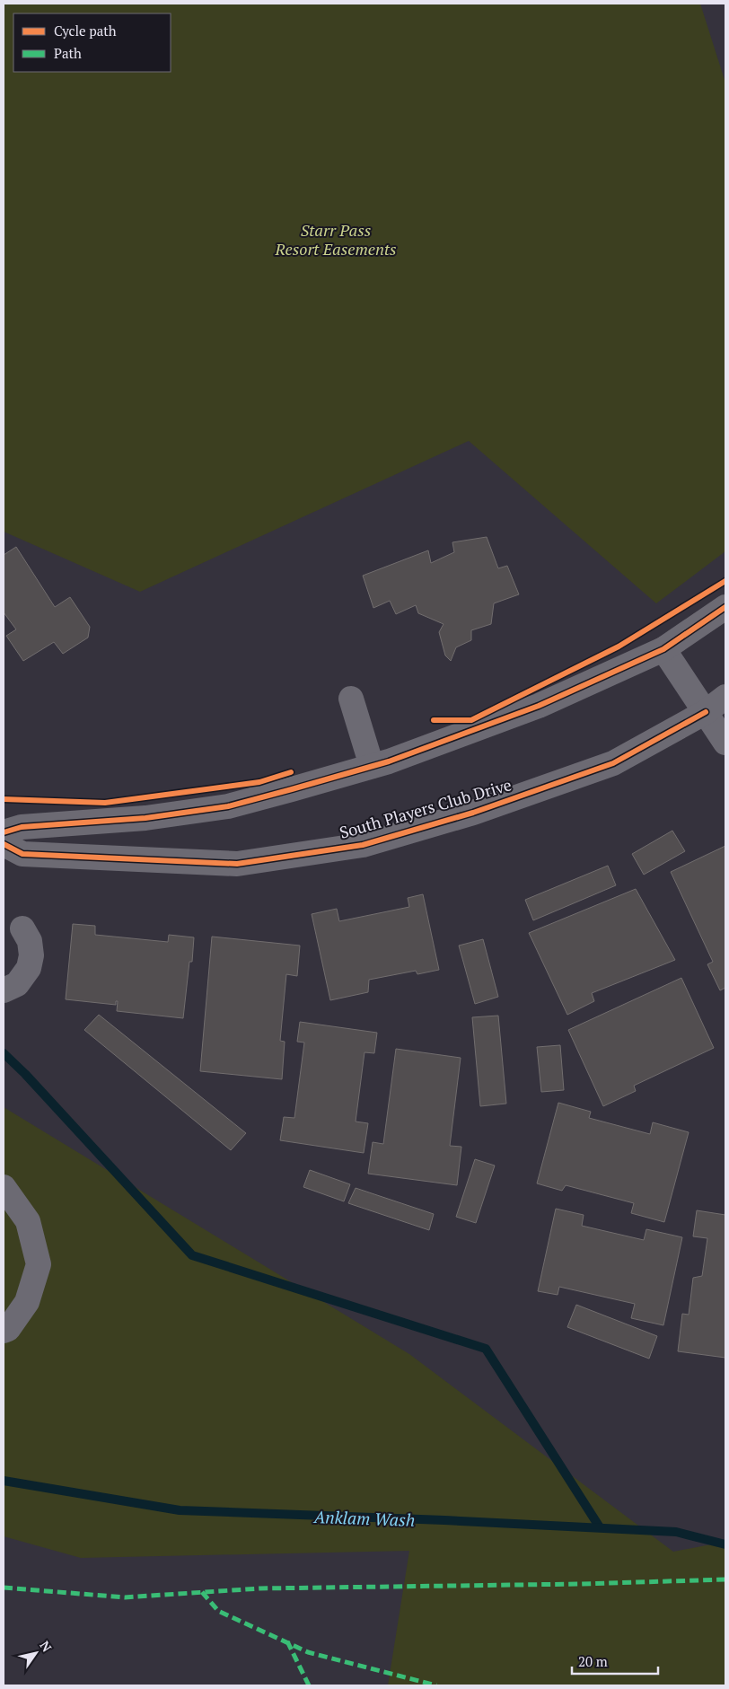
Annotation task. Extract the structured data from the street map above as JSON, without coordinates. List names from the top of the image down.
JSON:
{
  "streets": {
    "street": ["South Players Club Drive"]
  },
  "water": ["Anklam Wash"],
  "parks": ["Starr Pass Resort Easements"],
  "legend": ["Cycle path", "Path"],
  "scale_bar": "20 m",
  "north": "top right"
}
